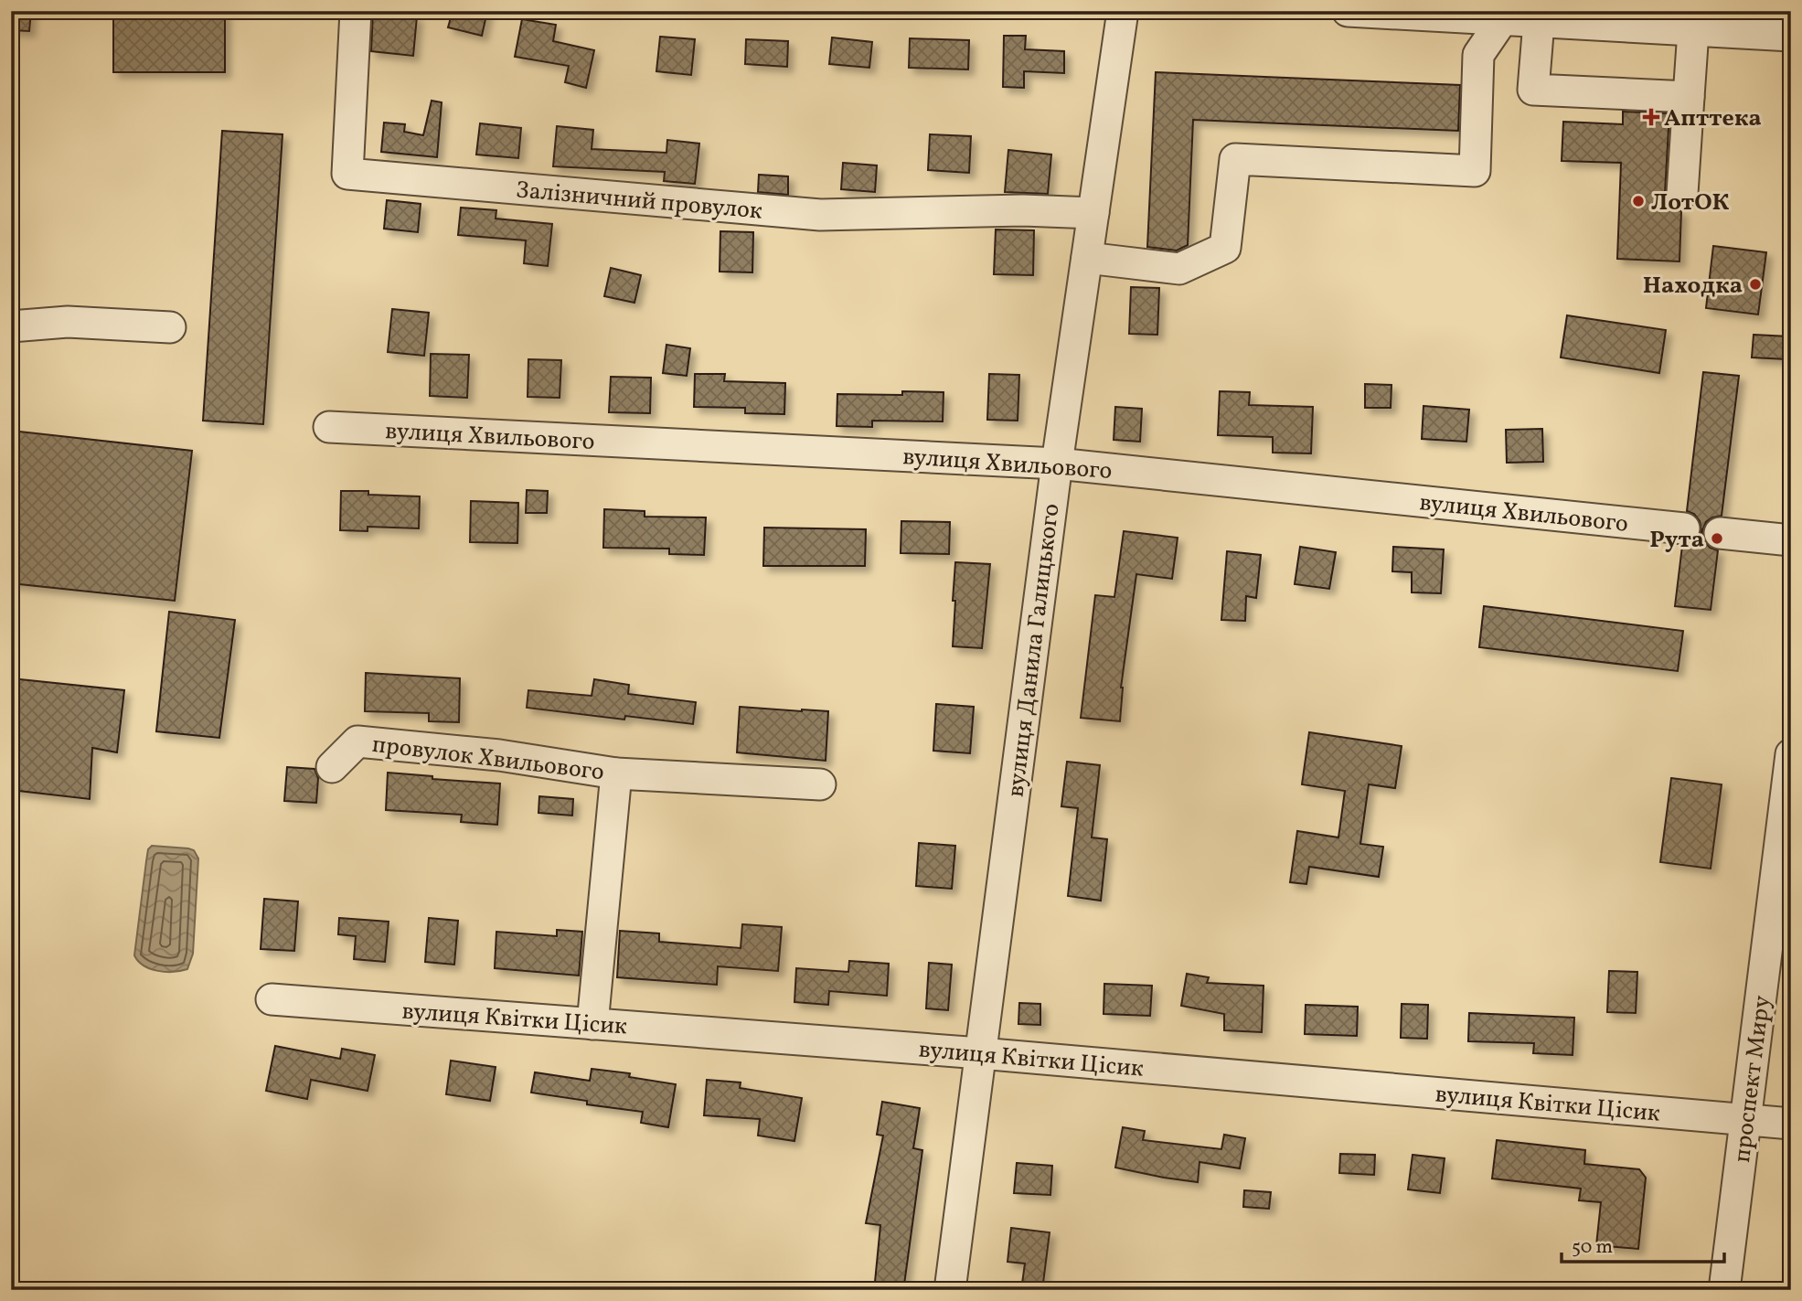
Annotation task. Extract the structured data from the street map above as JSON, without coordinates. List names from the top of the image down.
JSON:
{
  "streets": {
    "street": [
      "Залізничний провулок",
      "вулиця Хвильового",
      "вулиця Данила Галицького",
      "провулок Хвильового",
      "вулиця Квітки Цісик",
      "проспект Миру"
    ]
  },
  "crossings": [
    ["Залізничний провулок", "вулиця Данила Галицького"],
    ["вулиця Хвильового", "вулиця Данила Галицького"],
    ["вулиця Данила Галицького", "вулиця Квітки Цісик"],
    ["провулок Хвильового", "вулиця Квітки Цісик"],
    ["вулиця Квітки Цісик", "проспект Миру"]
  ],
  "places": {
    "health": ["Апттека"],
    "other": ["ЛотОК", "Находка", "Рута"]
  },
  "scale_bar": "50 m"
}
